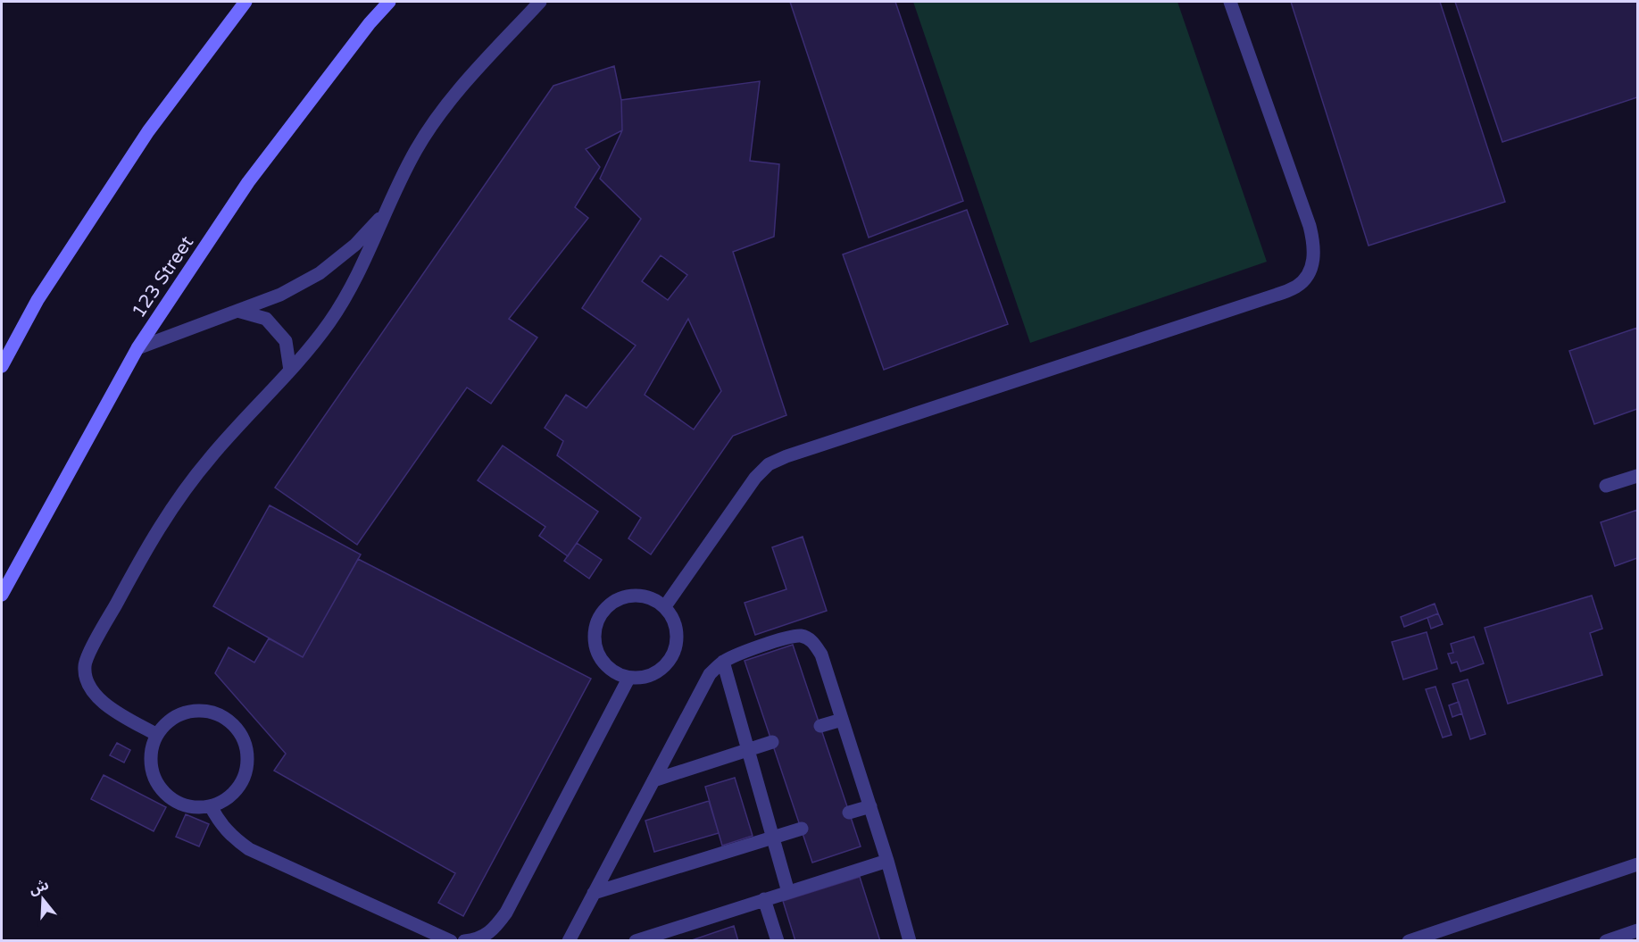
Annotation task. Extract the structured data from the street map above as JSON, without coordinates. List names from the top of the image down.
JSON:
{
  "streets": {
    "main road": ["123 Street"]
  },
  "north": "top"
}
